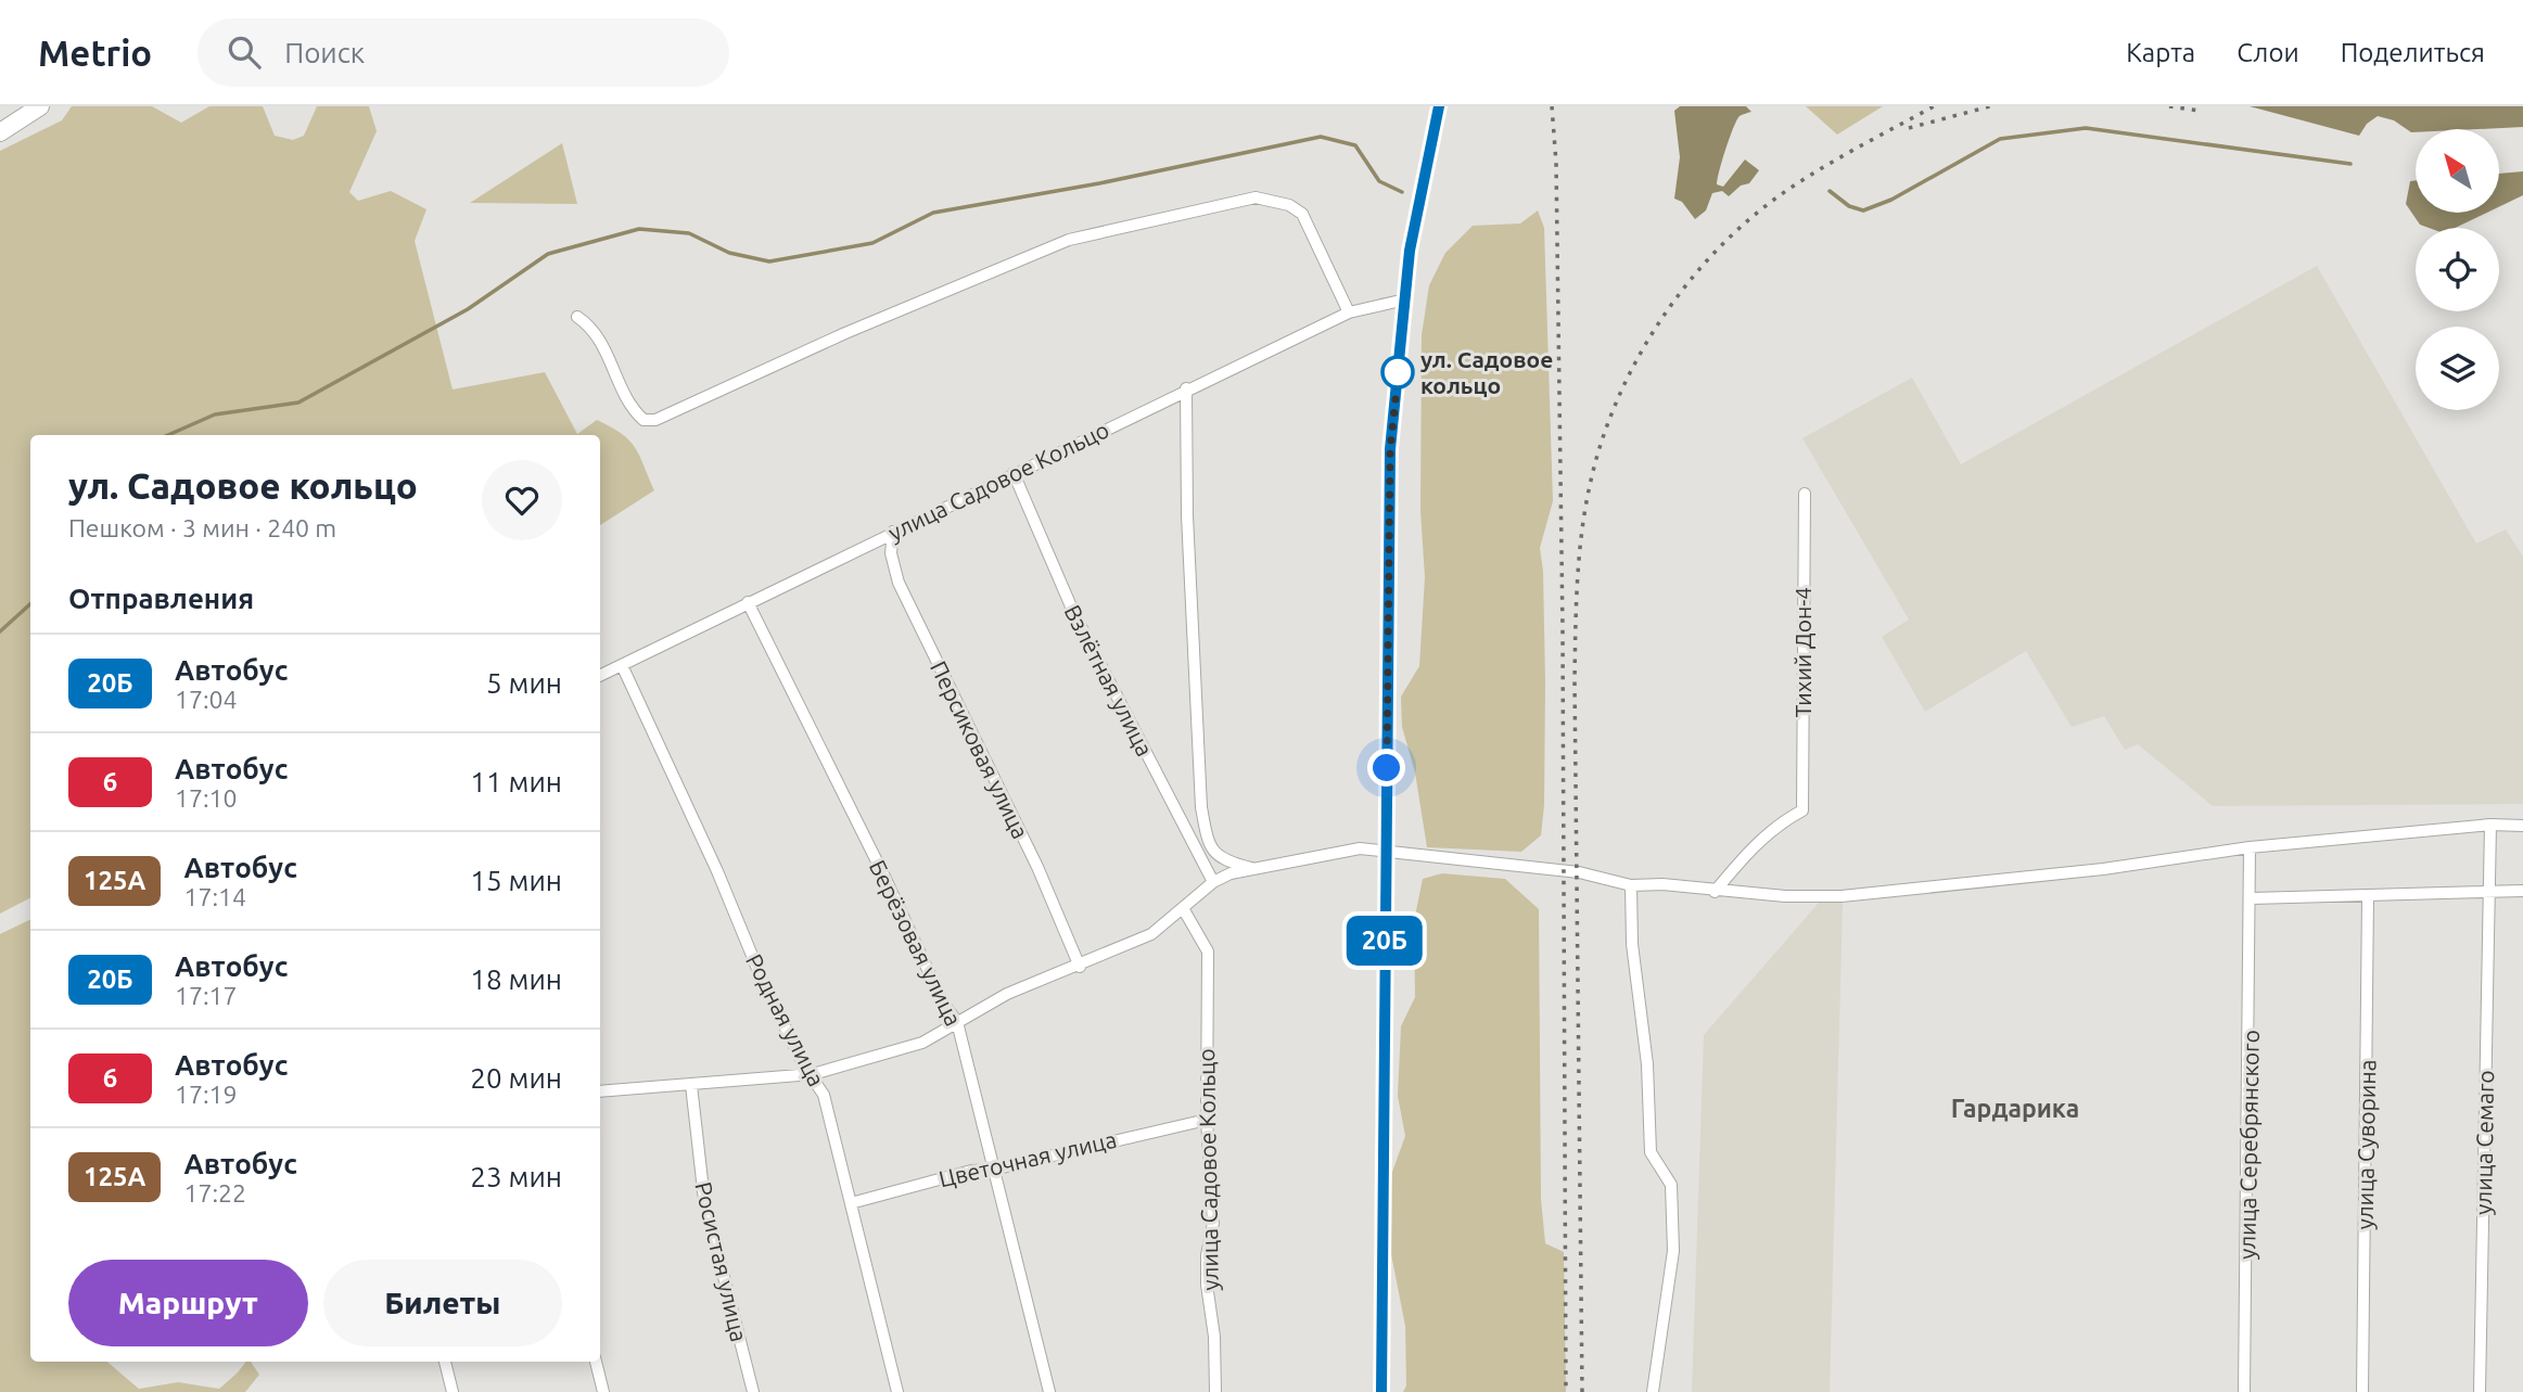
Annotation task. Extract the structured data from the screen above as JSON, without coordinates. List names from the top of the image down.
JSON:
{
  "streets": {
    "street": [
      "улица Садовое Кольцо",
      "Тихий Дон-4",
      "Взлётная улица",
      "Персиковая улица",
      "Берёзовая улица",
      "Родная улица",
      "улица Семаго",
      "улица Серебрянского",
      "улица Суворина",
      "Цветочная улица",
      "Росистая улица"
    ]
  },
  "crossings": [
    ["улица Садовое Кольцо", "Взлётная улица"],
    ["улица Садовое Кольцо", "Персиковая улица"],
    ["улица Садовое Кольцо", "Берёзовая улица"],
    ["улица Садовое Кольцо", "Родная улица"],
    ["улица Садовое Кольцо", "Цветочная улица"],
    ["Берёзовая улица", "Цветочная улица"],
    ["Родная улица", "Цветочная улица"]
  ],
  "districts": ["Гардарика"],
  "places": ["ул. Садовое кольцо"],
  "lines": ["bus line 20Б"],
  "north": "top left",
  "page": {
    "header": "Metrio",
    "search": "Поиск",
    "nav": ["Карта", "Слои", "Поделиться"],
    "on_map": "20Б",
    "heading": [
      ["ул. Садовое кольцо", "Пешком · 3 мин · 240 m"],
      "Отправления"
    ],
    "list": [
      {
        "mark": "20Б",
        "name": "Автобус",
        "note": "17:04",
        "value": "5 мин"
      },
      {
        "mark": "6",
        "name": "Автобус",
        "note": "17:10",
        "value": "11 мин"
      },
      {
        "mark": "125А",
        "name": "Автобус",
        "note": "17:14",
        "value": "15 мин"
      },
      {
        "mark": "20Б",
        "name": "Автобус",
        "note": "17:17",
        "value": "18 мин"
      },
      {
        "mark": "6",
        "name": "Автобус",
        "note": "17:19",
        "value": "20 мин"
      },
      {
        "mark": "125А",
        "name": "Автобус",
        "note": "17:22",
        "value": "23 мин"
      }
    ],
    "buttons": ["Маршрут", "Билеты"]
  }
}
